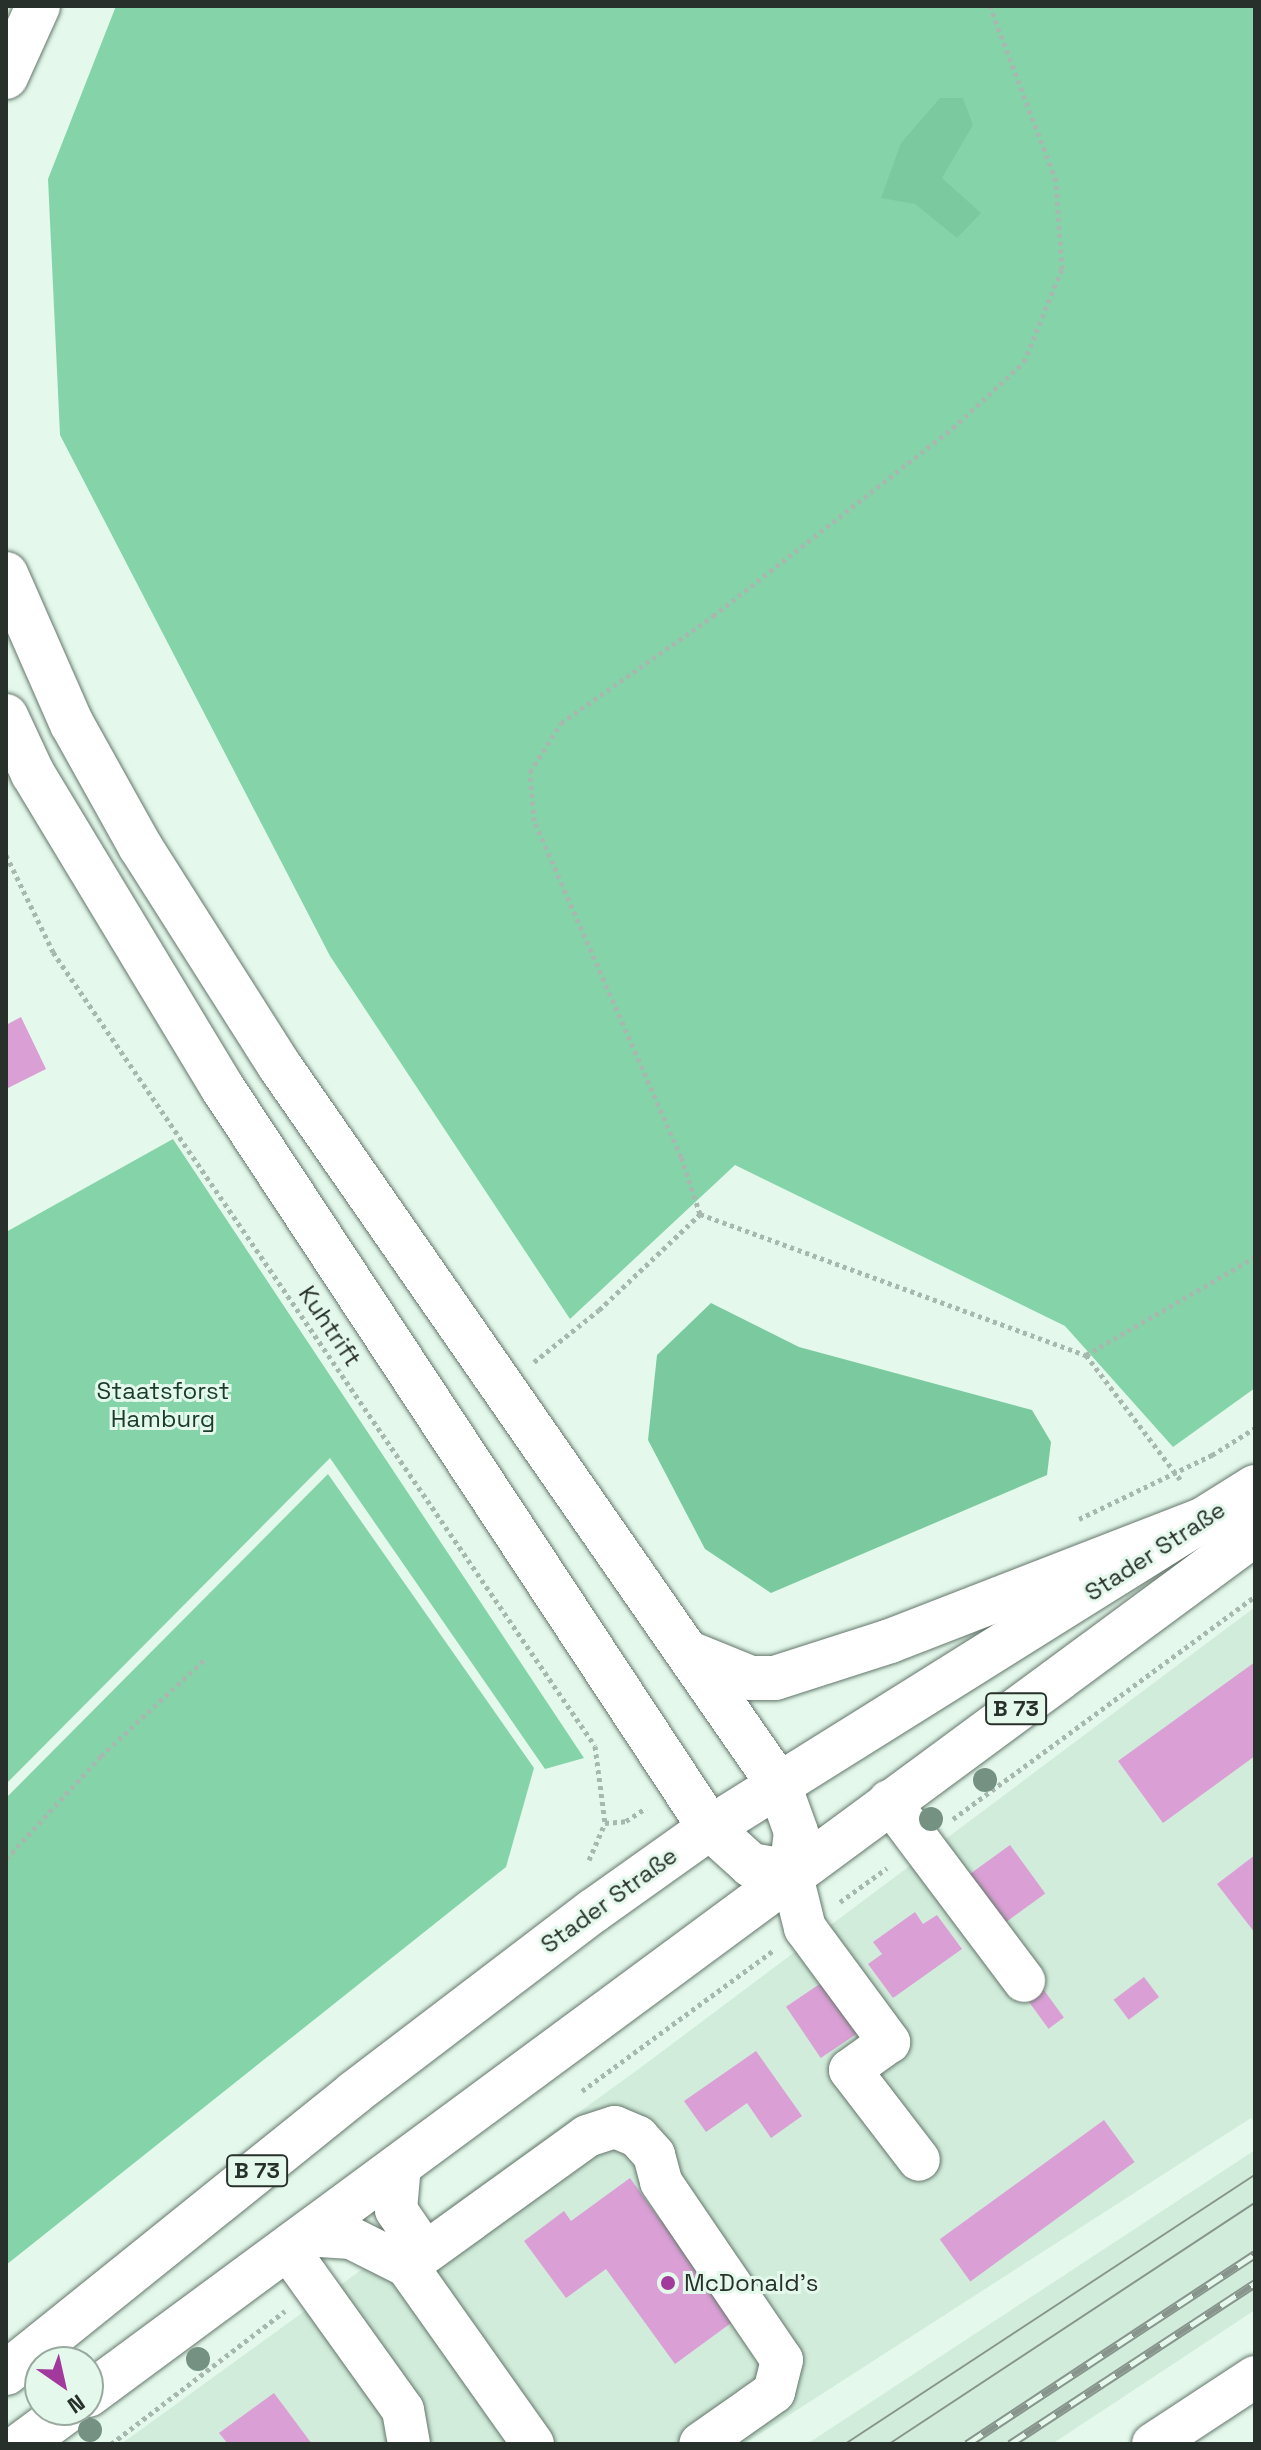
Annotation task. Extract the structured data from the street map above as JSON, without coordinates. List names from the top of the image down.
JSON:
{
  "streets": {
    "main road": ["Stader Straße", "B 73"],
    "path": ["Kuhtrift"]
  },
  "parks": ["Staatsforst Hamburg"],
  "places": ["McDonald's"],
  "north": "bottom right"
}
